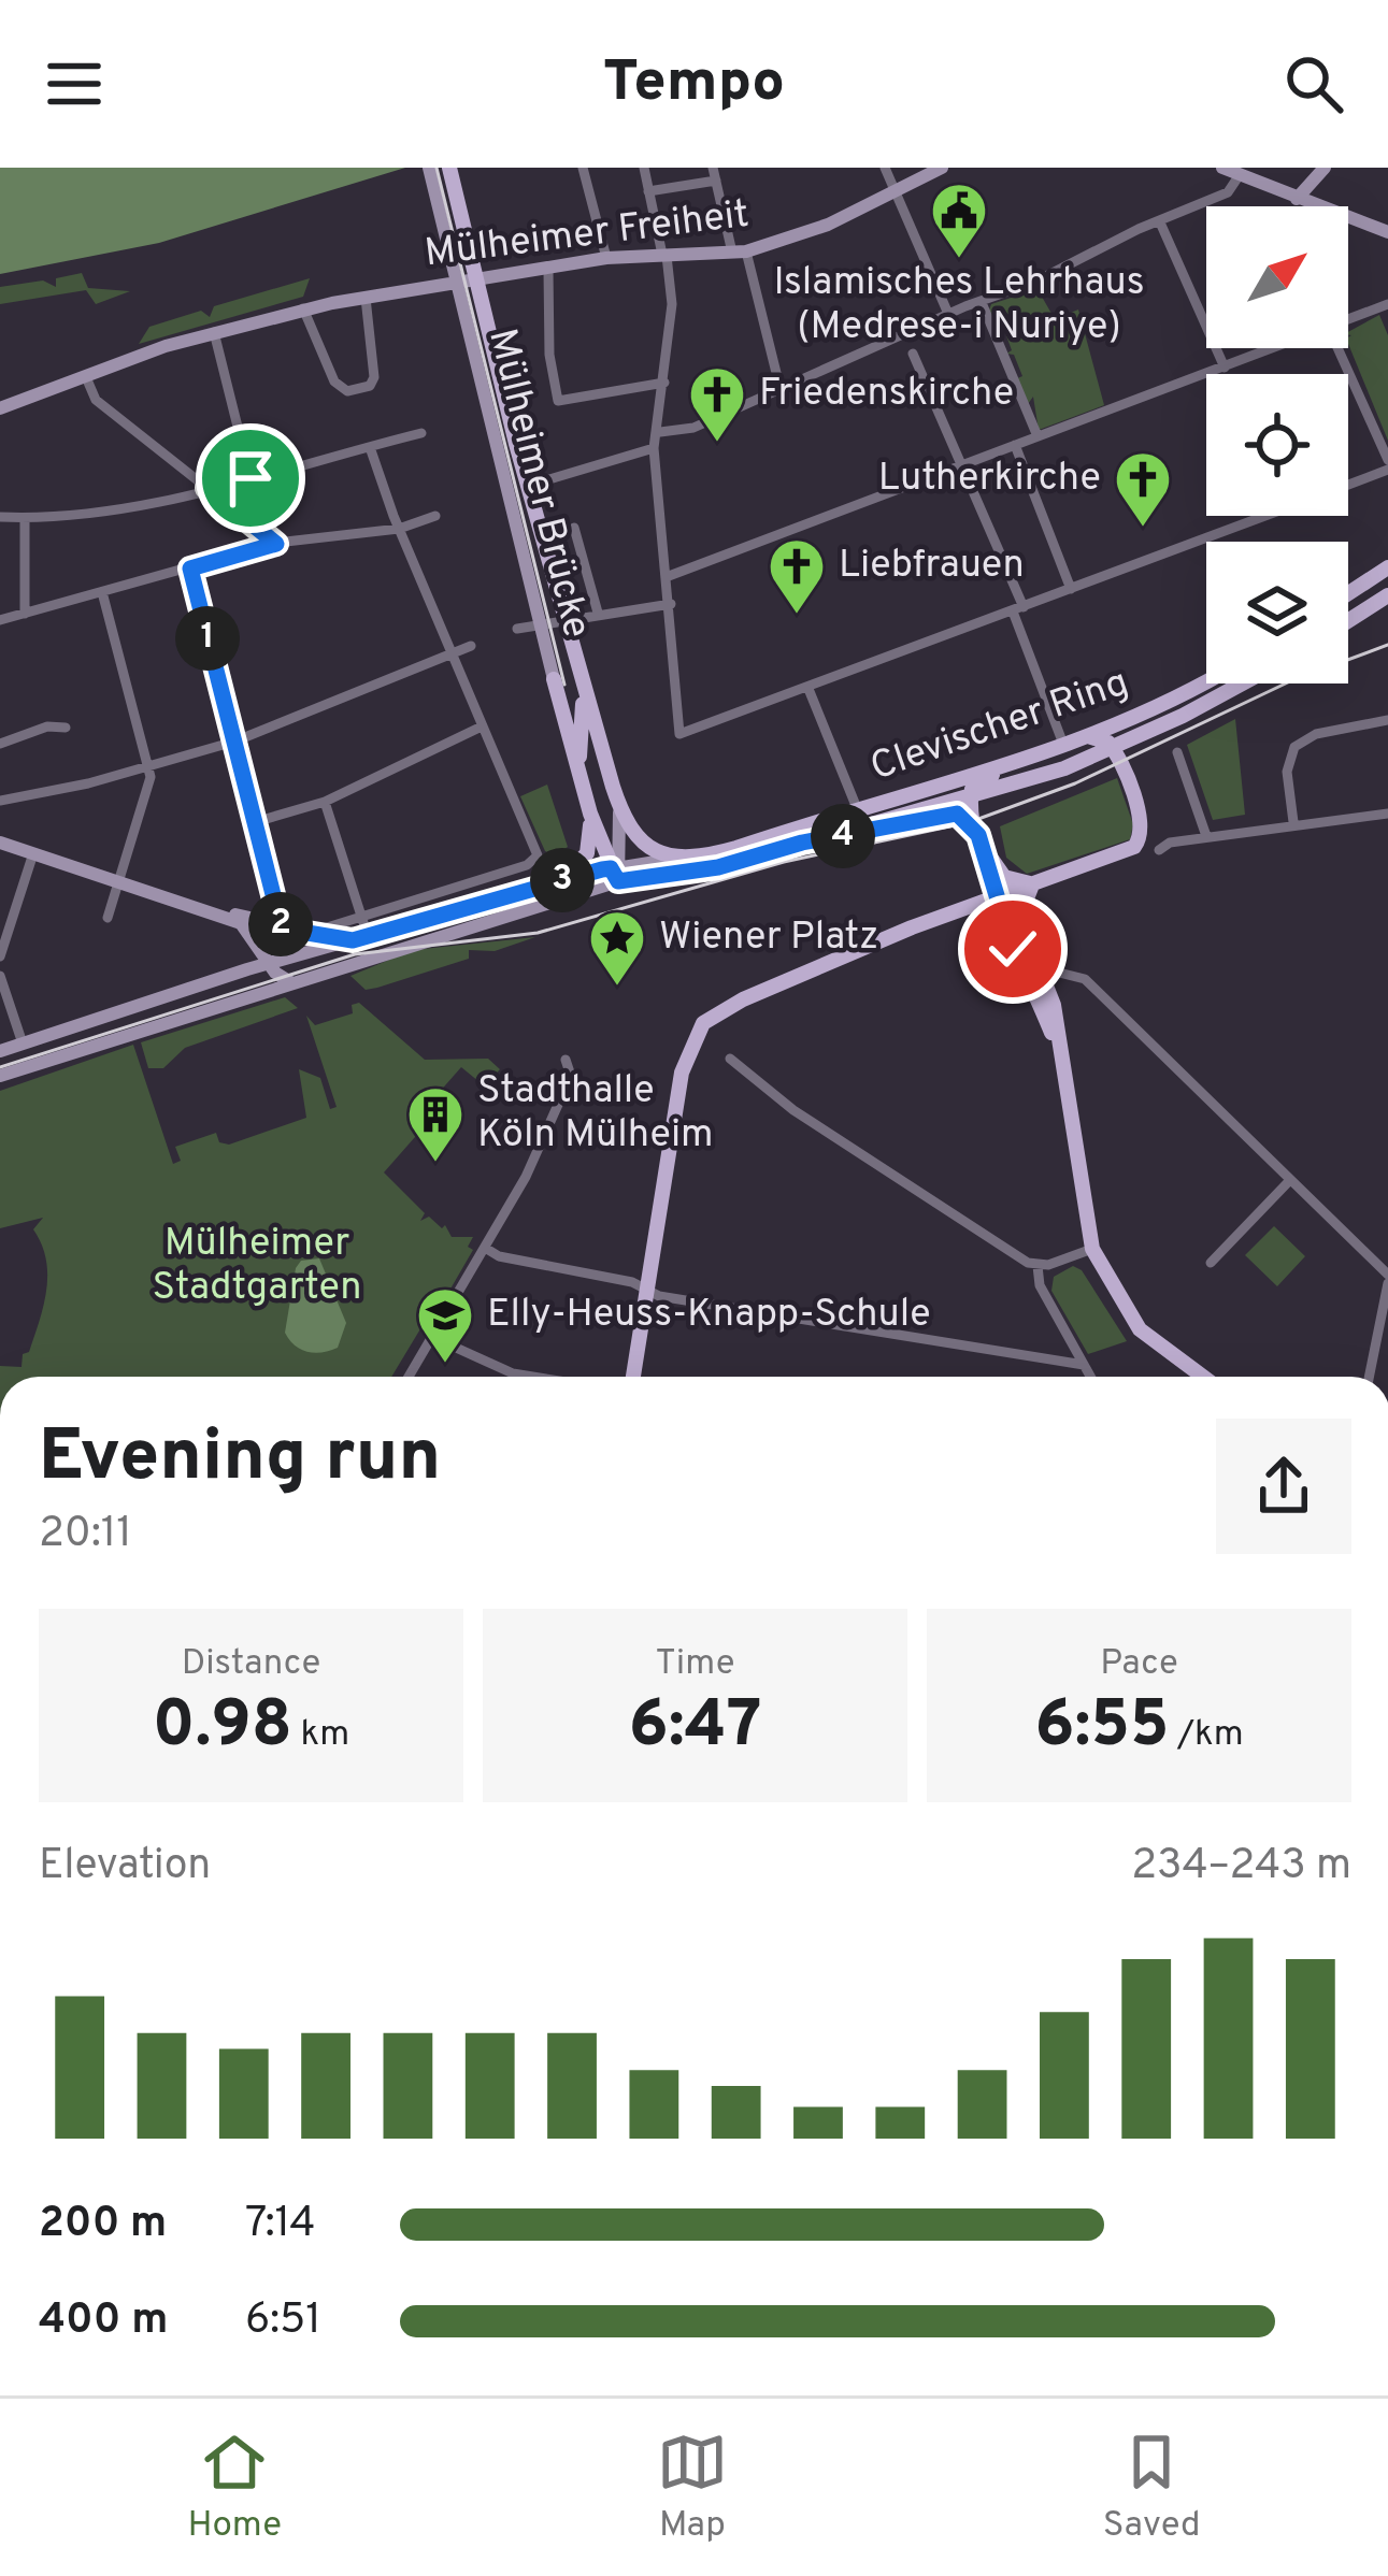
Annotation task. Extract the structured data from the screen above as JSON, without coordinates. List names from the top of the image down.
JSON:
{
  "streets": {
    "main road": ["Mülheimer Freiheit", "Mülheimer Brücke", "Clevischer Ring"]
  },
  "crossings": [
    ["Mülheimer Brücke", "Clevischer Ring"]
  ],
  "parks": ["Mülheimer Stadtgarten"],
  "places": {
    "public building": ["Islamisches Lehrhaus (Medrese-i Nuriye)"],
    "church": ["Friedenskirche", "Lutherkirche", "Liebfrauen"],
    "place": ["Wiener Platz"],
    "building": ["Stadthalle Köln Mülheim"],
    "school or university": ["Elly-Heuss-Knapp-Schule"]
  },
  "north": "top right",
  "page": {
    "header": "Tempo",
    "pins": [
      "1",
      "4",
      "3",
      "2"
    ],
    "heading": ["Evening run", "20:11"],
    "stats": [
      ["Distance", "0.98 km"],
      ["Time", "6:47"],
      ["Pace", "6:55 /km"]
    ],
    "chart": ["Elevation", "234–243 m"],
    "list": [
      {
        "name": "200 m",
        "note": "7:14"
      },
      {
        "name": "400 m",
        "note": "6:51"
      }
    ],
    "tabs": ["Home", "Map", "Saved"]
  }
}
